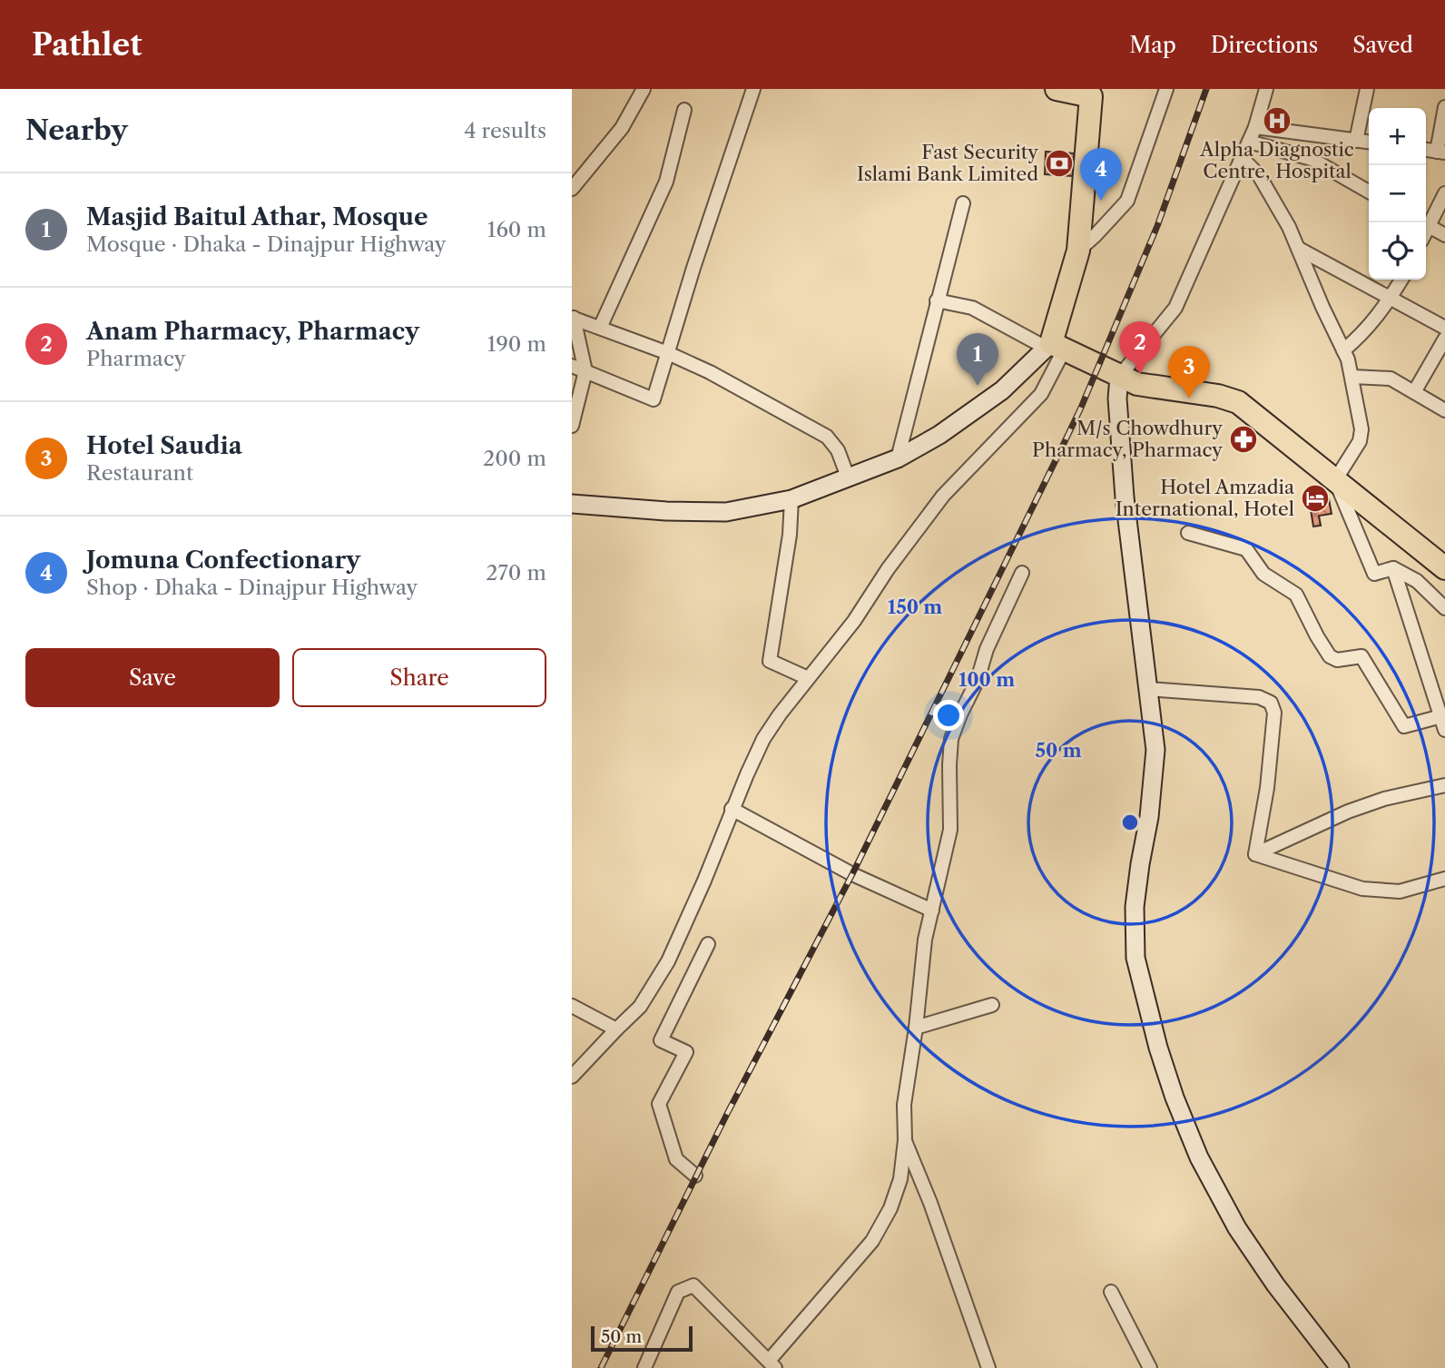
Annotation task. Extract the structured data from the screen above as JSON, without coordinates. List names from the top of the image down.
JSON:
{
  "places": {
    "hospital": ["Alpha Diagnostic Centre, Hospital"],
    "bank": ["Fast Security Islami Bank Limited"],
    "pharmacy": ["M/s Chowdhury Pharmacy, Pharmacy"],
    "hotel": ["Hotel Amzadia International, Hotel"]
  },
  "scale_bar": "50 m",
  "page": {
    "header": "Pathlet",
    "nav": ["Map", "Directions", "Saved"],
    "heading": ["Nearby", "4 results"],
    "map_buttons": ["+", "−"],
    "pins": [
      "4",
      "2",
      "1",
      "3"
    ],
    "list": [
      {
        "mark": "1",
        "name": "Masjid Baitul Athar, Mosque",
        "note": "Mosque · Dhaka - Dinajpur Highway",
        "value": "160 m"
      },
      {
        "mark": "2",
        "name": "Anam Pharmacy, Pharmacy",
        "note": "Pharmacy",
        "value": "190 m"
      },
      {
        "mark": "3",
        "name": "Hotel Saudia",
        "note": "Restaurant",
        "value": "200 m"
      },
      {
        "mark": "4",
        "name": "Jomuna Confectionary",
        "note": "Shop · Dhaka - Dinajpur Highway",
        "value": "270 m"
      }
    ],
    "buttons": ["Save", "Share"],
    "scale": "50 m"
  },
  "rings": ["150 m", "100 m", "50 m"]
}
